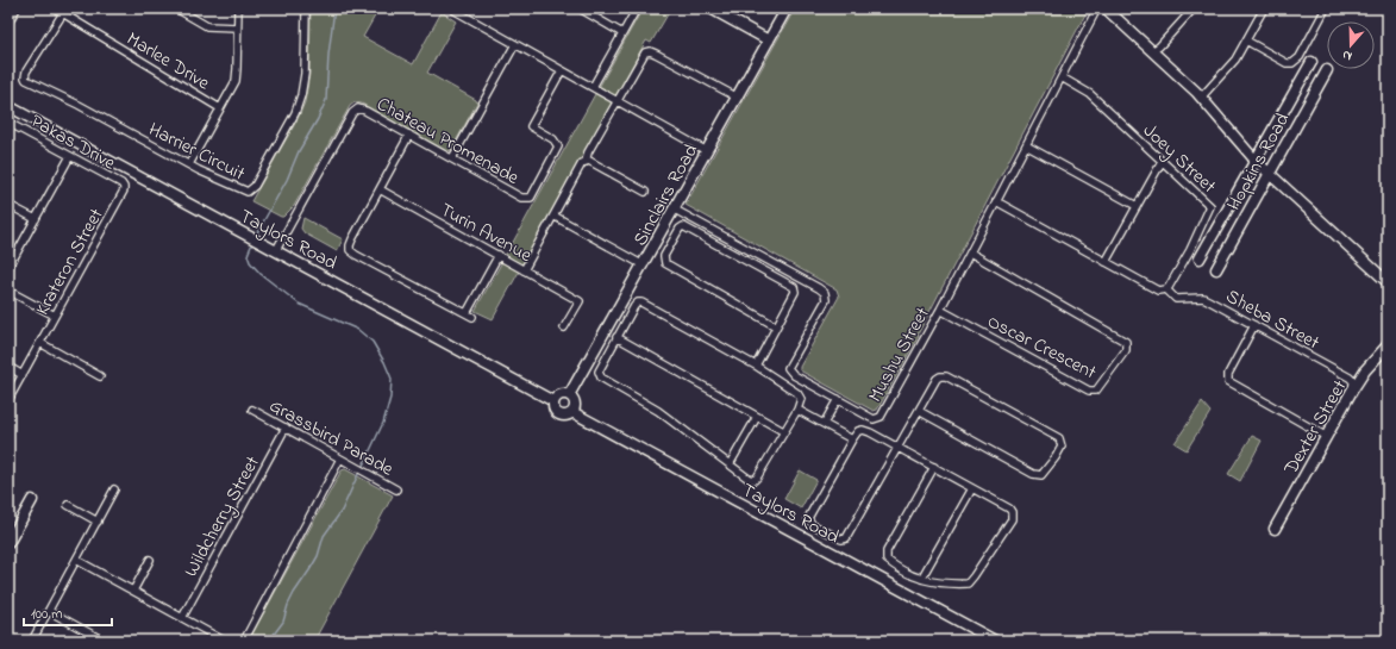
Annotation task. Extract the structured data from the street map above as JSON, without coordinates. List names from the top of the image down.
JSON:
{
  "streets": {
    "street": [
      "Marlee Drive",
      "Chateau Promenade",
      "Pakas Drive",
      "Harrier Circuit",
      "Joey Street",
      "Hopkins Road",
      "Sinclairs Road",
      "Turin Avenue",
      "Taylors Road",
      "Krateron Street",
      "Sheba Street",
      "Oscar Crescent",
      "Mushu Street",
      "Dexter Street",
      "Grassbird Parade",
      "Wildcherry Street"
    ]
  },
  "crossings": [
    ["Marlee Drive", "Harrier Circuit"],
    ["Chateau Promenade", "Taylors Road"],
    ["Pakas Drive", "Krateron Street"],
    ["Joey Street", "Sheba Street"],
    ["Joey Street", "Mushu Street"],
    ["Sinclairs Road", "Taylors Road"],
    ["Sinclairs Road", "Mushu Street"],
    ["Sheba Street", "Dexter Street"],
    ["Oscar Crescent", "Mushu Street"],
    ["Grassbird Parade", "Wildcherry Street"]
  ],
  "scale_bar": "100 m",
  "north": "bottom"
}
